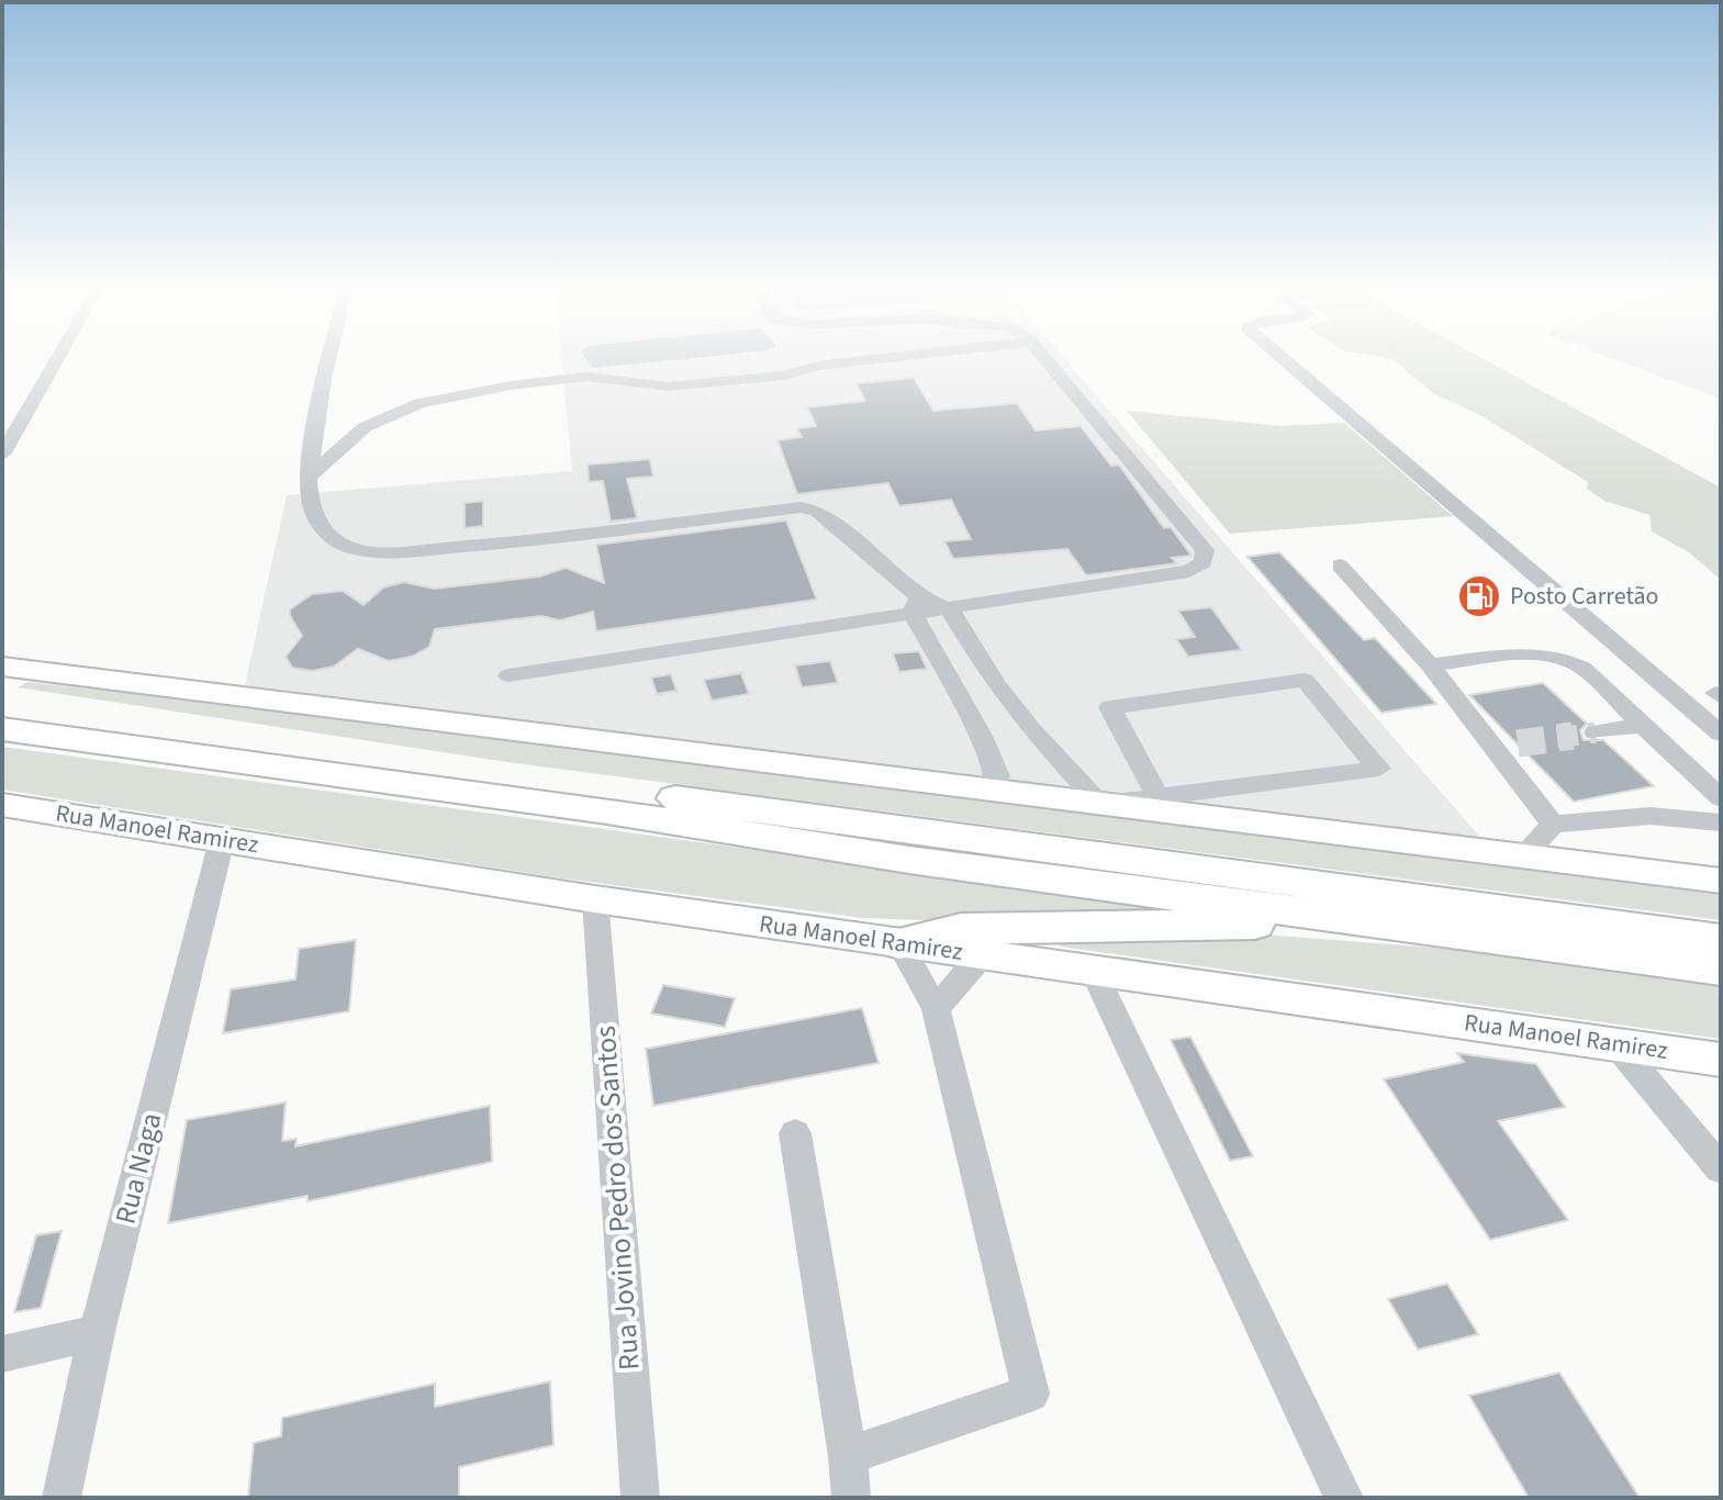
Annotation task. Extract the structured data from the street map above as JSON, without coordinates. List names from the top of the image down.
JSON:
{
  "streets": {
    "main road": ["Rua Manoel Ramirez"],
    "street": ["Rua Naga", "Rua Jovino Pedro dos Santos"]
  },
  "crossings": [
    ["Rua Manoel Ramirez", "Rua Naga"],
    ["Rua Manoel Ramirez", "Rua Jovino Pedro dos Santos"]
  ],
  "places": {
    "fuel station": ["Posto Carretão"]
  }
}
